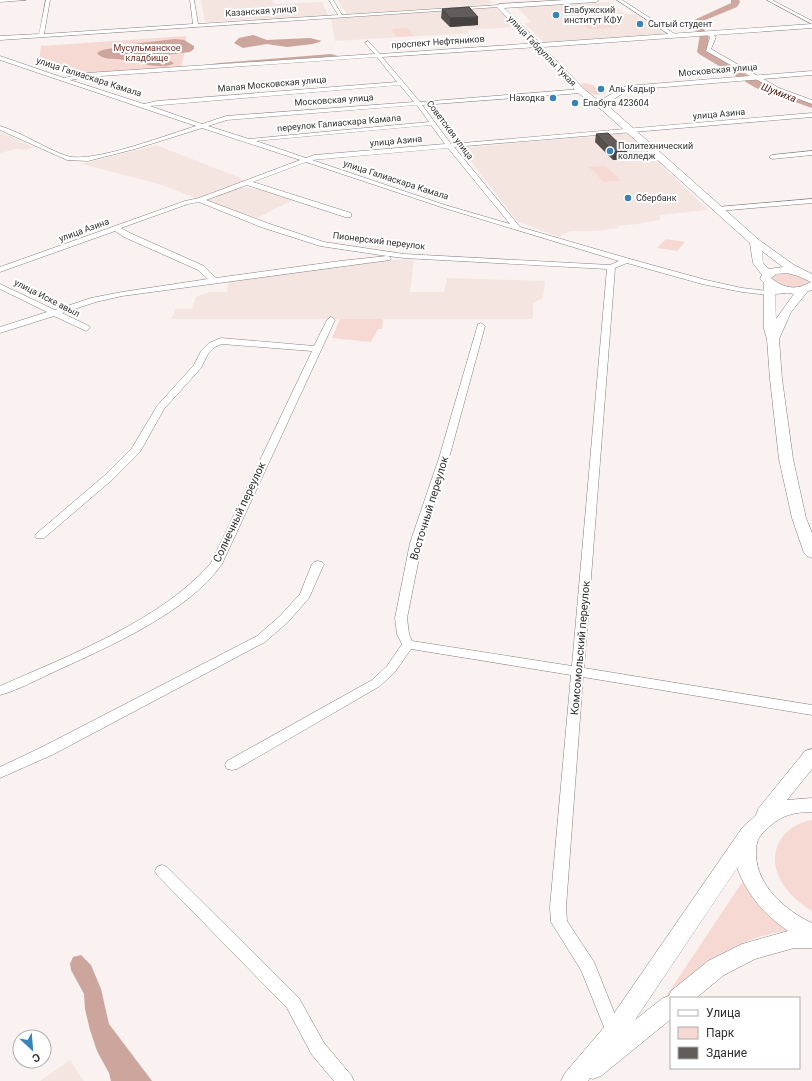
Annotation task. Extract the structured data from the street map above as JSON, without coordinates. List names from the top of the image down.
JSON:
{
  "streets": {
    "main road": [
      "Казанская улица",
      "проспект Нефтяников",
      "улица Габдуллы Тукая",
      "Московская улица"
    ],
    "street": [
      "улица Галиаскара Камала",
      "Малая Московская улица",
      "улица Азина",
      "переулок Галиаскара Камала",
      "Советская улица",
      "Пионерский переулок",
      "улица Иске авыл",
      "Восточный переулок",
      "Солнечный переулок",
      "Комсомольский переулок"
    ]
  },
  "crossings": [
    ["Казанская улица", "улица Габдуллы Тукая"],
    ["проспект Нефтяников", "улица Габдуллы Тукая"],
    ["проспект Нефтяников", "улица Галиаскара Камала"],
    ["проспект Нефтяников", "Советская улица"],
    ["улица Габдуллы Тукая", "Московская улица"],
    ["улица Габдуллы Тукая", "улица Азина"],
    ["Московская улица", "улица Галиаскара Камала"],
    ["Московская улица", "Советская улица"],
    ["улица Галиаскара Камала", "Малая Московская улица"],
    ["улица Галиаскара Камала", "улица Азина"],
    ["улица Галиаскара Камала", "переулок Галиаскара Камала"],
    ["улица Галиаскара Камала", "Советская улица"],
    ["Малая Московская улица", "Советская улица"],
    ["улица Азина", "Советская улица"],
    ["улица Азина", "Пионерский переулок"],
    ["переулок Галиаскара Камала", "Советская улица"],
    ["Пионерский переулок", "Комсомольский переулок"]
  ],
  "water": ["Шумиха"],
  "parks": ["Мусульманское кладбище"],
  "places": [
    "Елабужский институт КФУ",
    "Сытый студент",
    "Аль Кадыр",
    "Находка",
    "Елабуга 423604",
    "Политехнический колледж",
    "Сбербанк"
  ],
  "legend": ["Улица", "Парк", "Здание"],
  "north": "bottom right"
}
